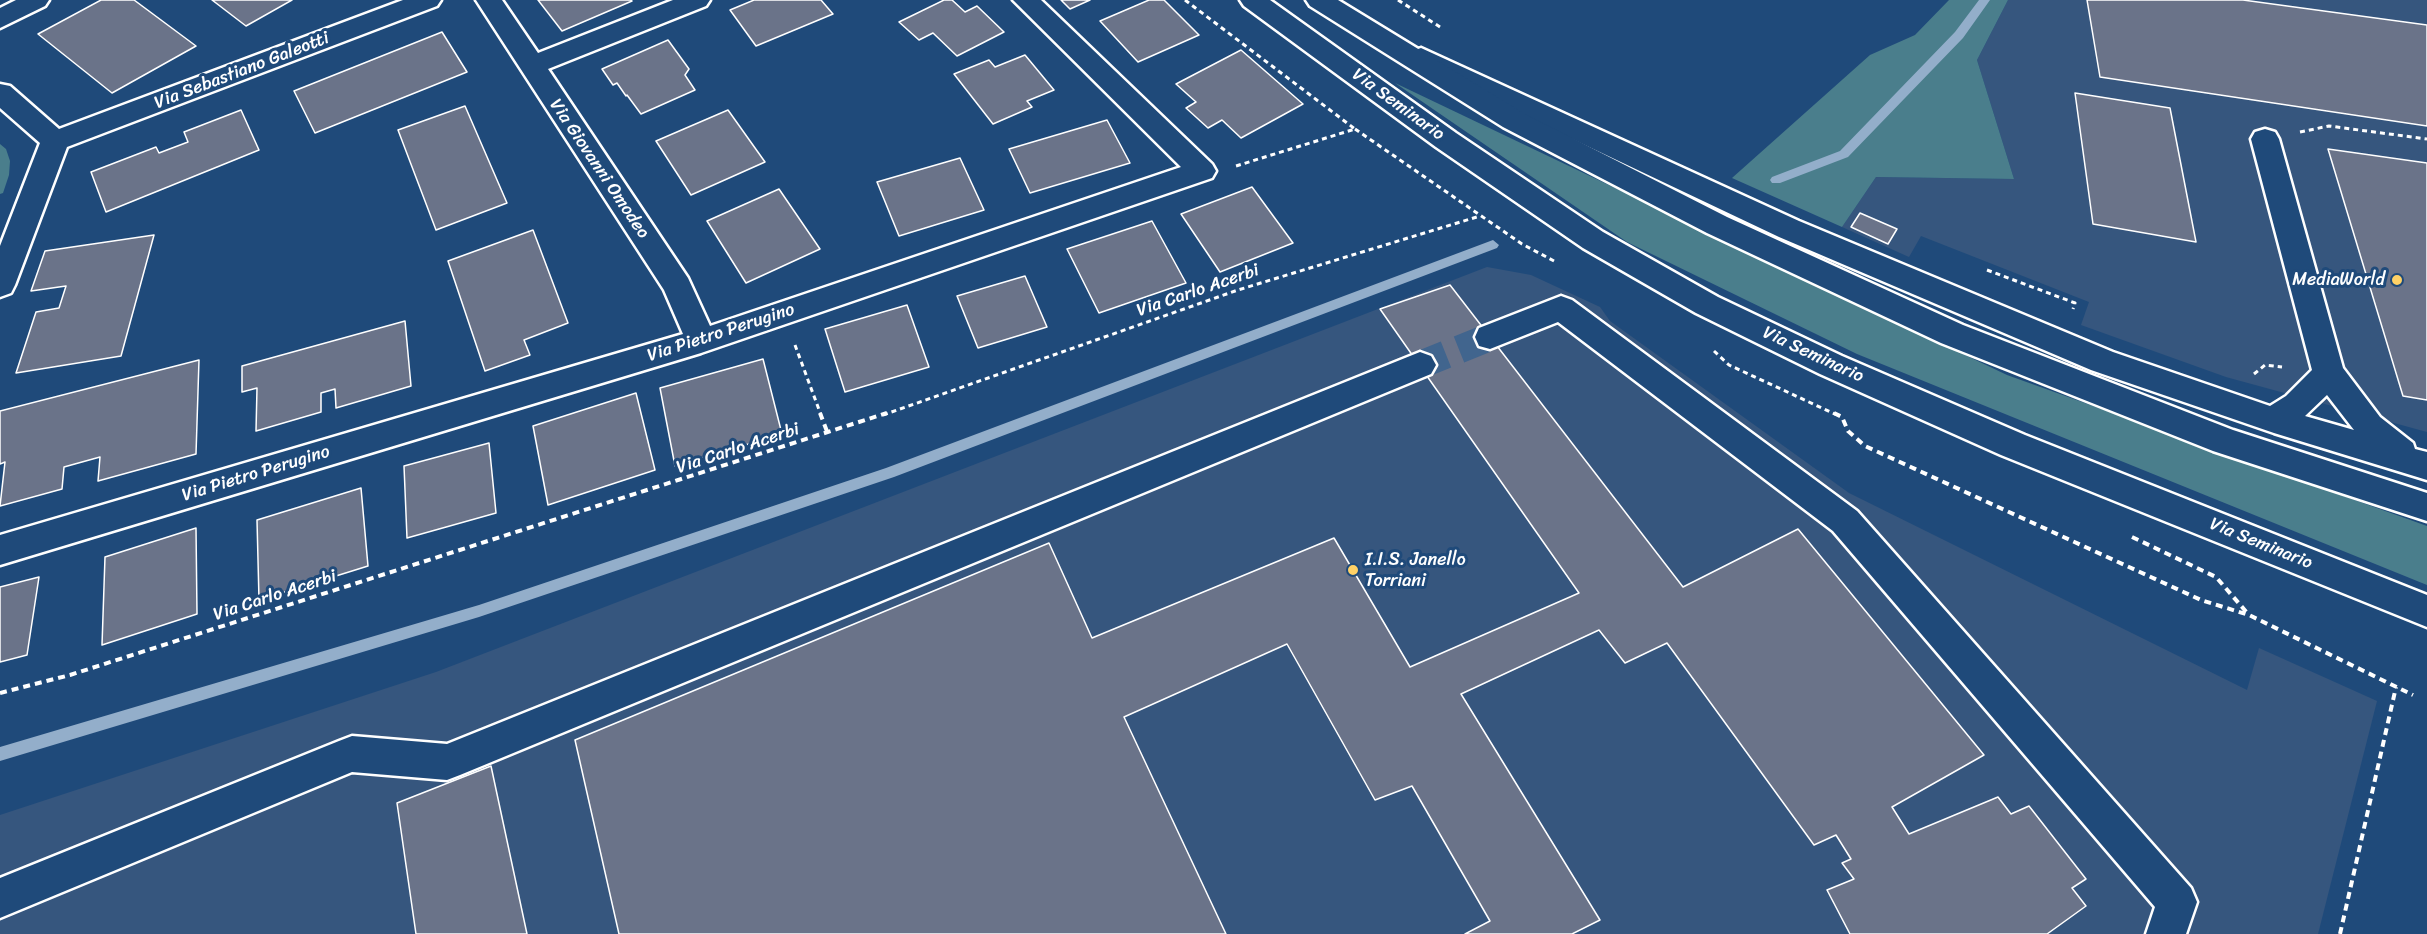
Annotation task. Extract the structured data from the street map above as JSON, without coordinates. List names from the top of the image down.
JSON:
{
  "streets": {
    "main road": [
      "Via Sebastiano Galeotti",
      "Via Seminario",
      "Via Giovanni Omodeo",
      "Via Pietro Perugino"
    ],
    "path": ["Via Carlo Acerbi"]
  },
  "crossings": [
    ["Via Giovanni Omodeo", "Via Pietro Perugino"]
  ],
  "places": ["MediaWorld", "I.I.S. Janello Torriani"]
}
